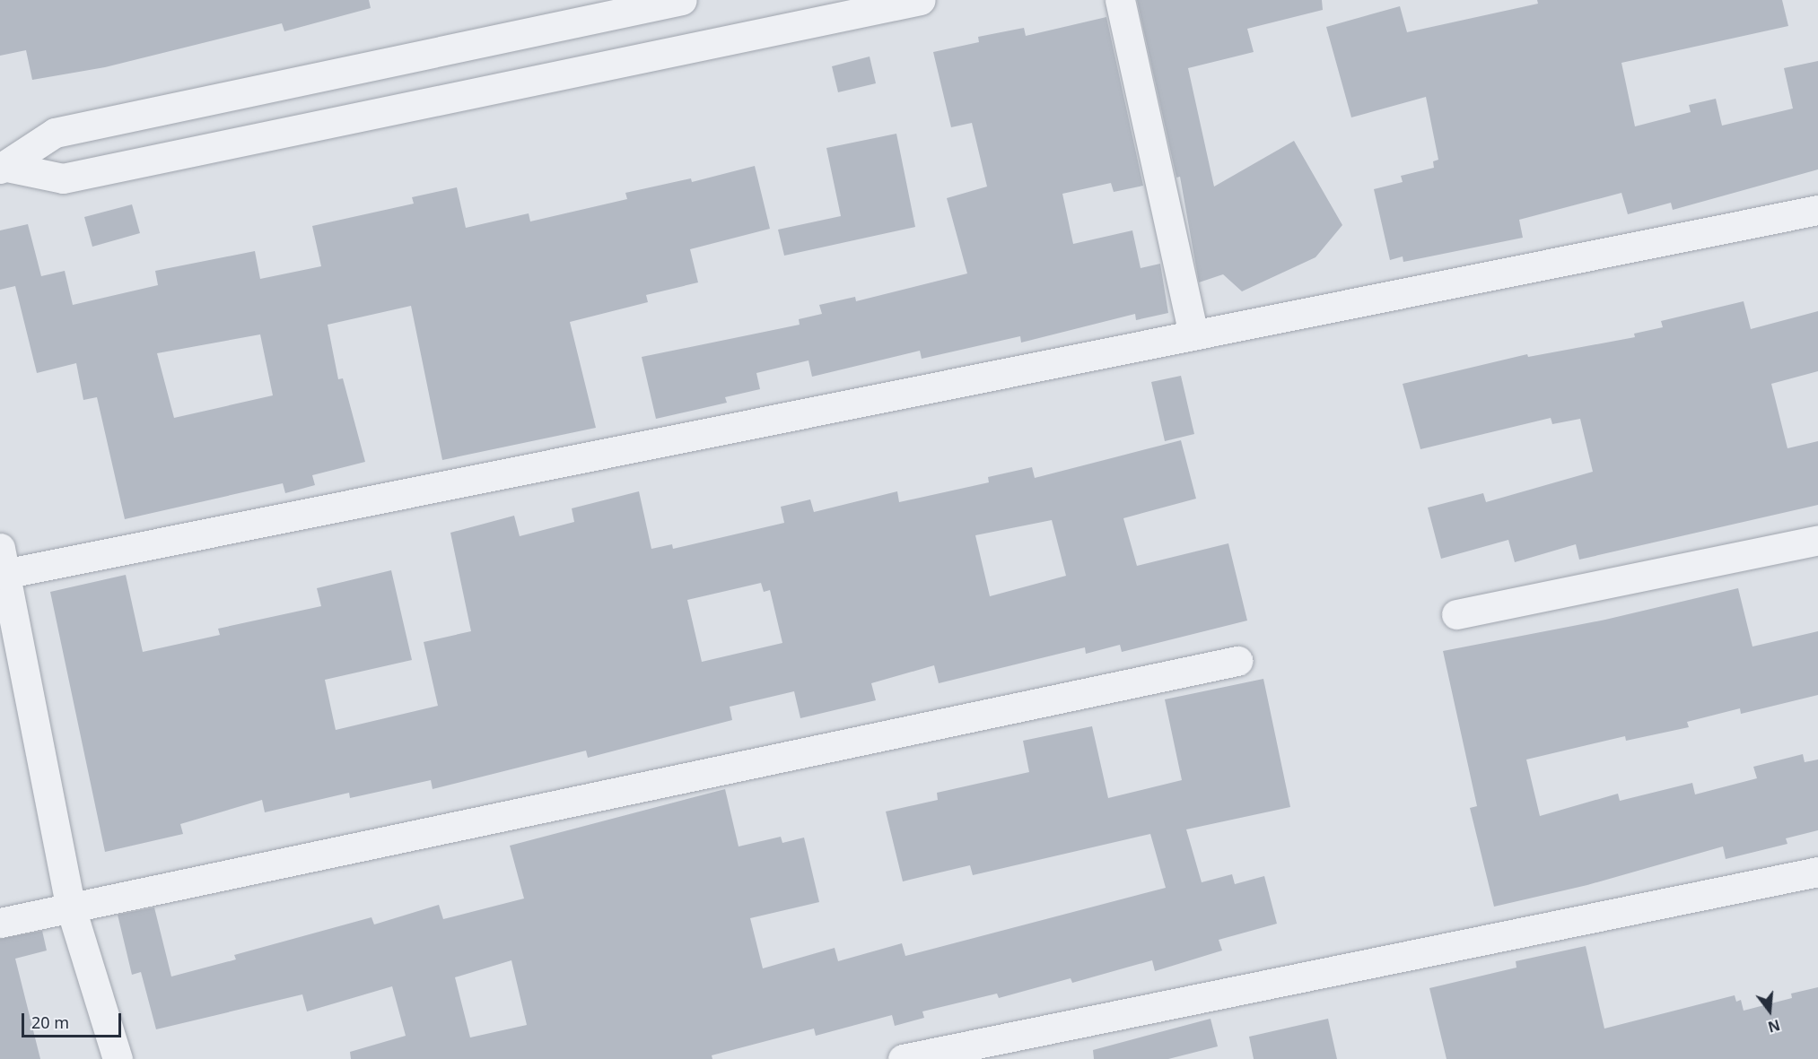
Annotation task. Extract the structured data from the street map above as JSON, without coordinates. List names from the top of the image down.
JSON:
{
  "scale_bar": "20 m",
  "north": "bottom"
}
